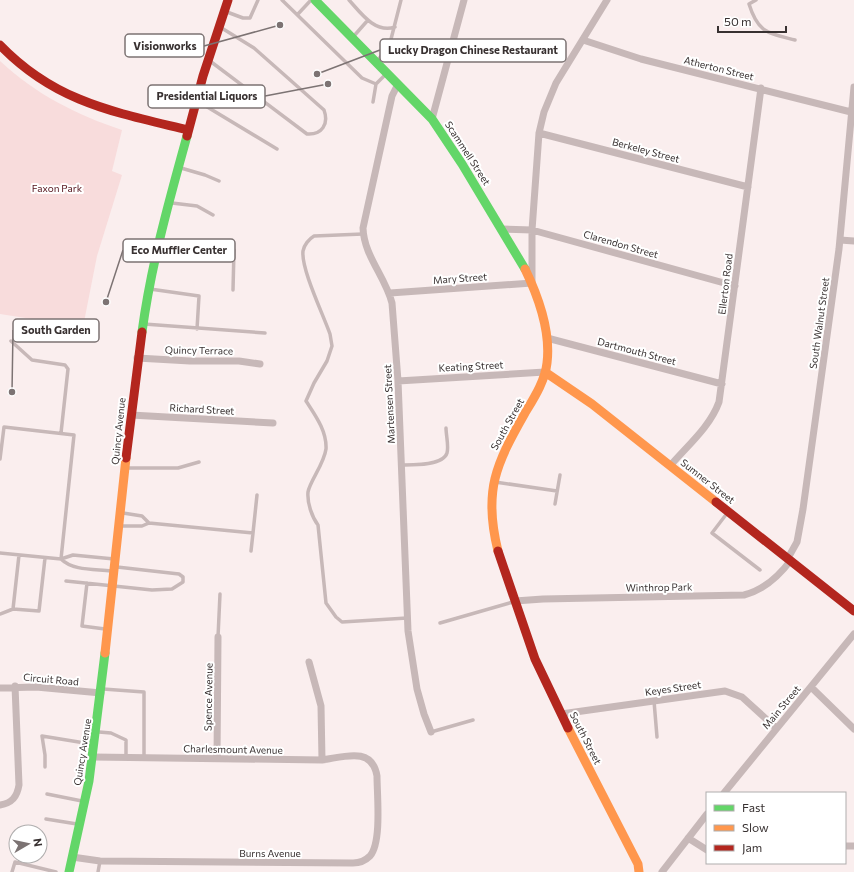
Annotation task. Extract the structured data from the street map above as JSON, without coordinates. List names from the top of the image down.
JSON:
{
  "streets": {
    "street": [
      "Atherton Street",
      "Berkeley Street",
      "Scammell Street",
      "Clarendon Street",
      "Mary Street",
      "Ellerton Road",
      "South Walnut Street",
      "Quincy Terrace",
      "Dartmouth Street",
      "Keating Street",
      "Martensen Street",
      "Richard Street",
      "South Street",
      "Quincy Avenue",
      "Sumner Street",
      "Winthrop Park",
      "Circuit Road",
      "Keyes Street",
      "Spence Avenue",
      "Main Street",
      "Charlesmount Avenue",
      "Burns Avenue"
    ]
  },
  "crossings": [
    ["Atherton Street", "Ellerton Road"],
    ["Atherton Street", "South Walnut Street"],
    ["Atherton Street", "South Street"],
    ["Berkeley Street", "Ellerton Road"],
    ["Berkeley Street", "South Street"],
    ["Scammell Street", "Clarendon Street"],
    ["Scammell Street", "Mary Street"],
    ["Scammell Street", "Martensen Street"],
    ["Scammell Street", "South Street"],
    ["Clarendon Street", "Ellerton Road"],
    ["Clarendon Street", "South Street"],
    ["Mary Street", "Martensen Street"],
    ["Mary Street", "South Street"],
    ["Ellerton Road", "Dartmouth Street"],
    ["Ellerton Road", "Sumner Street"],
    ["South Walnut Street", "Sumner Street"],
    ["South Walnut Street", "Winthrop Park"],
    ["Quincy Terrace", "Quincy Avenue"],
    ["Dartmouth Street", "South Street"],
    ["Keating Street", "Martensen Street"],
    ["Keating Street", "South Street"],
    ["Keating Street", "Sumner Street"],
    ["Richard Street", "Quincy Avenue"],
    ["South Street", "Sumner Street"],
    ["South Street", "Winthrop Park"],
    ["South Street", "Keyes Street"],
    ["Quincy Avenue", "Circuit Road"],
    ["Quincy Avenue", "Charlesmount Avenue"],
    ["Quincy Avenue", "Burns Avenue"],
    ["Sumner Street", "Winthrop Park"],
    ["Keyes Street", "Main Street"],
    ["Spence Avenue", "Charlesmount Avenue"],
    ["Charlesmount Avenue", "Burns Avenue"]
  ],
  "parks": ["Faxon Park"],
  "places": [
    "Visionworks",
    "Lucky Dragon Chinese Restaurant",
    "Presidential Liquors",
    "Eco Muffler Center",
    "South Garden"
  ],
  "legend": ["Fast", "Slow", "Jam"],
  "scale_bar": "50 m",
  "north": "right"
}
